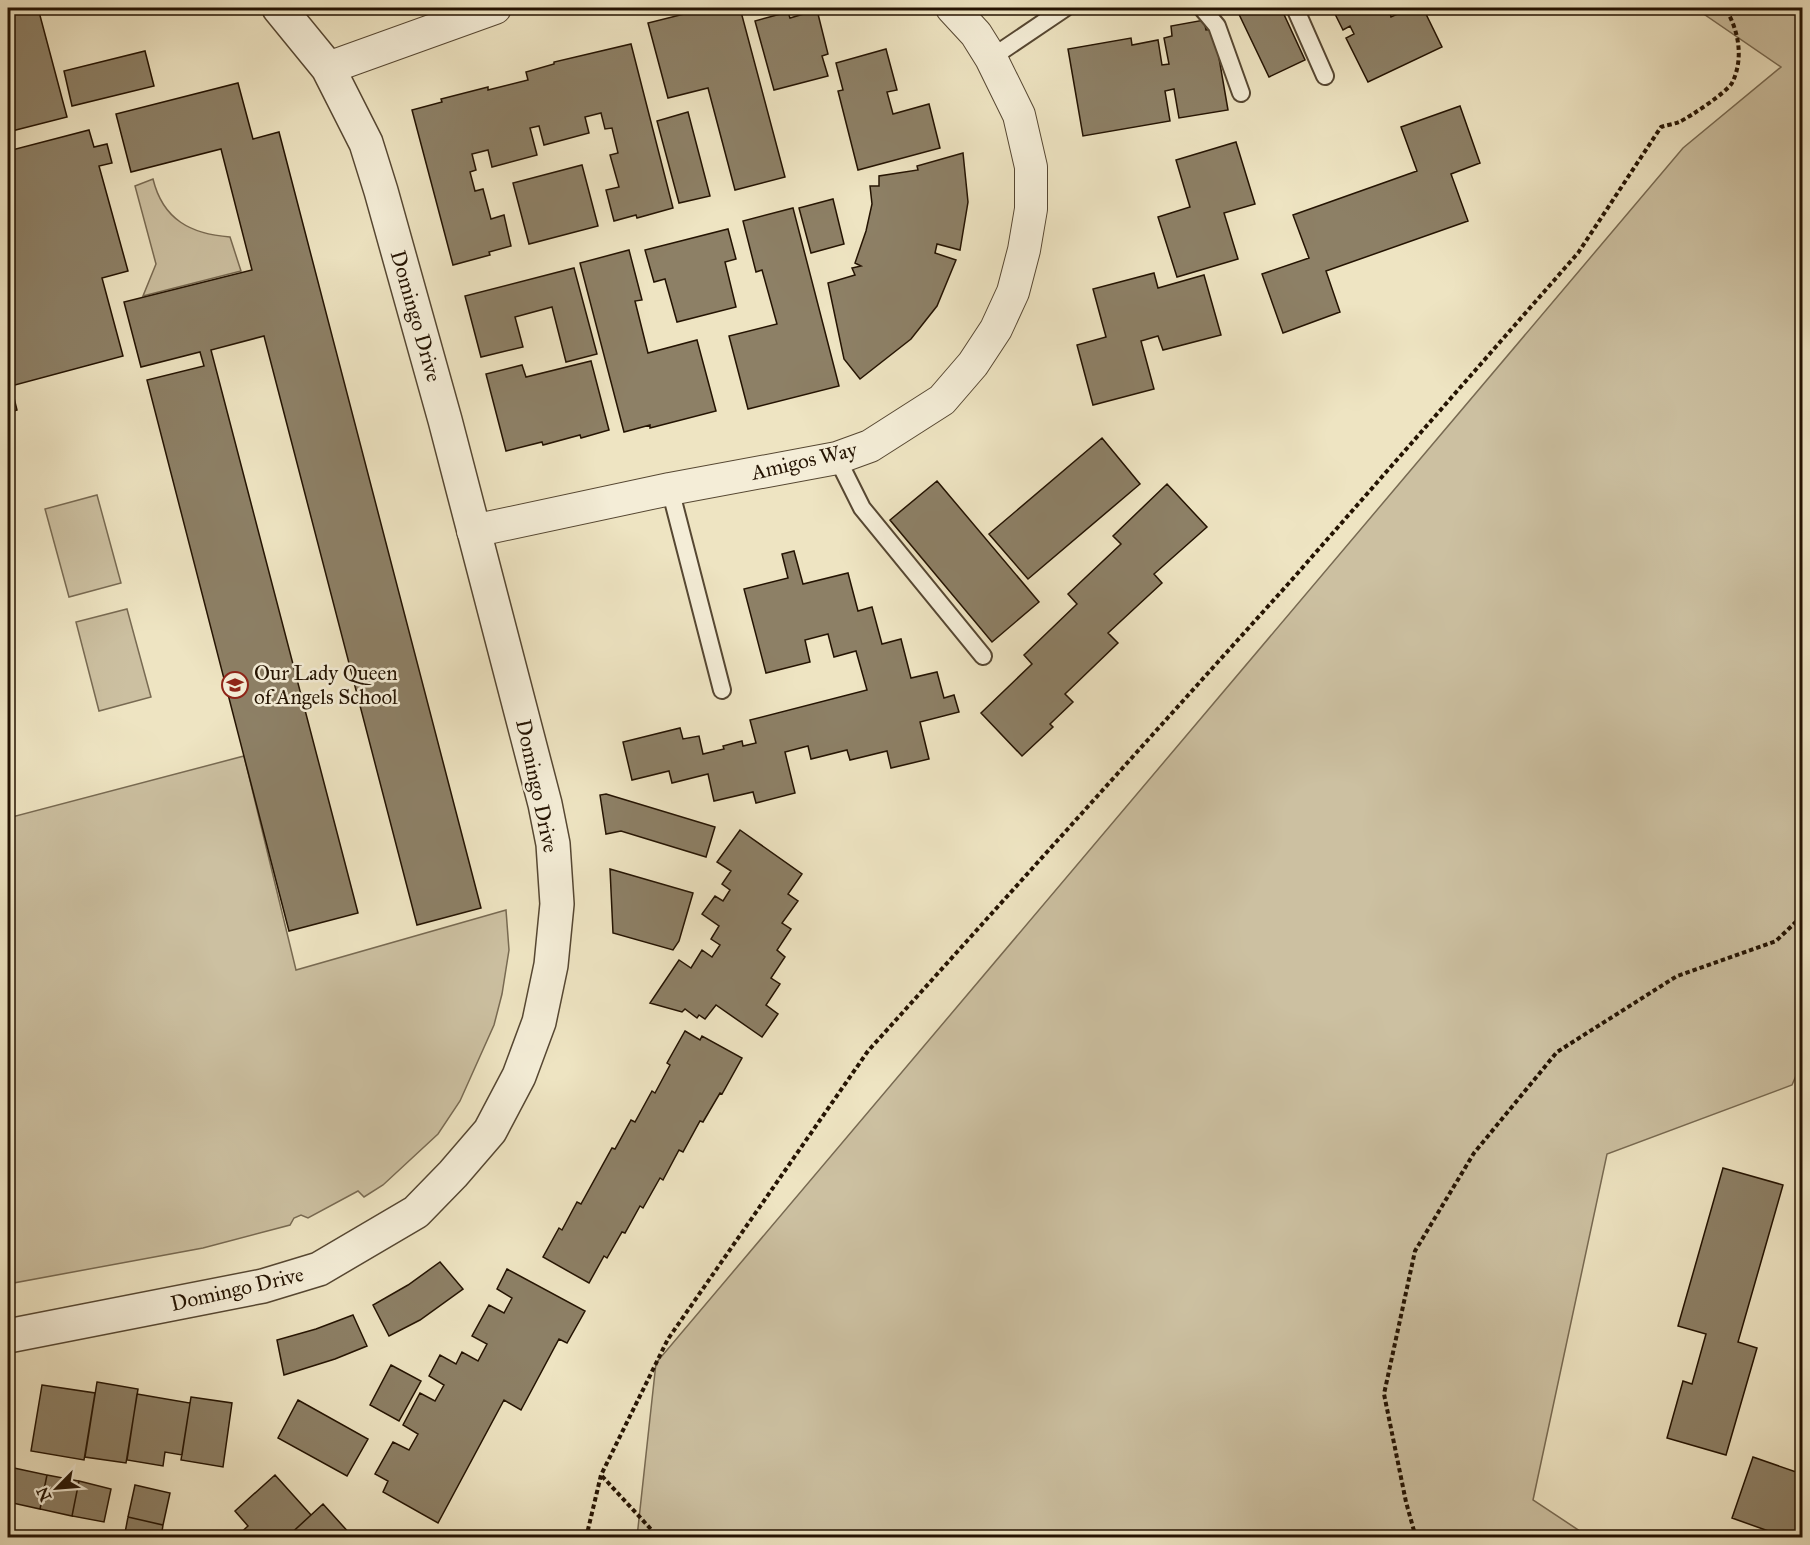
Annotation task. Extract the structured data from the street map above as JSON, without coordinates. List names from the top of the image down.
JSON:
{
  "streets": {
    "street": ["Domingo Drive", "Amigos Way"]
  },
  "crossings": [
    ["Domingo Drive", "Amigos Way"]
  ],
  "places": {
    "school or university": ["Our Lady Queen of Angels School"]
  },
  "north": "bottom left"
}
